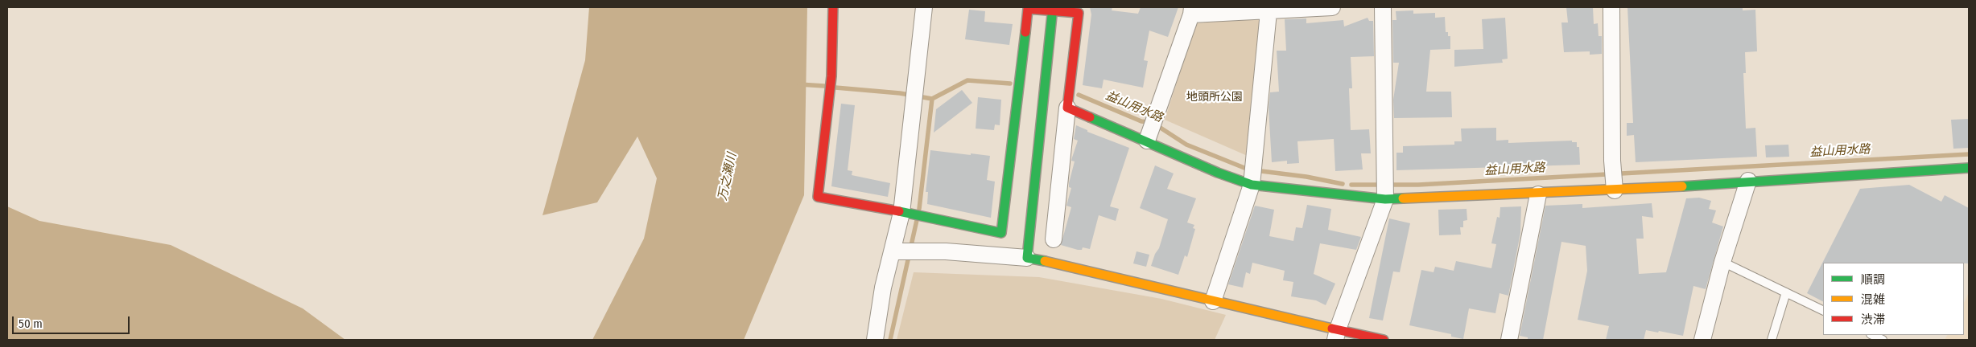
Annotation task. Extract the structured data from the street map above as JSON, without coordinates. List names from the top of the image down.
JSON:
{
  "water": ["益山用水路", "万之瀬川"],
  "parks": ["地頭所公園"],
  "legend": ["順調", "混雑", "渋滞"],
  "scale_bar": "50 m"
}
